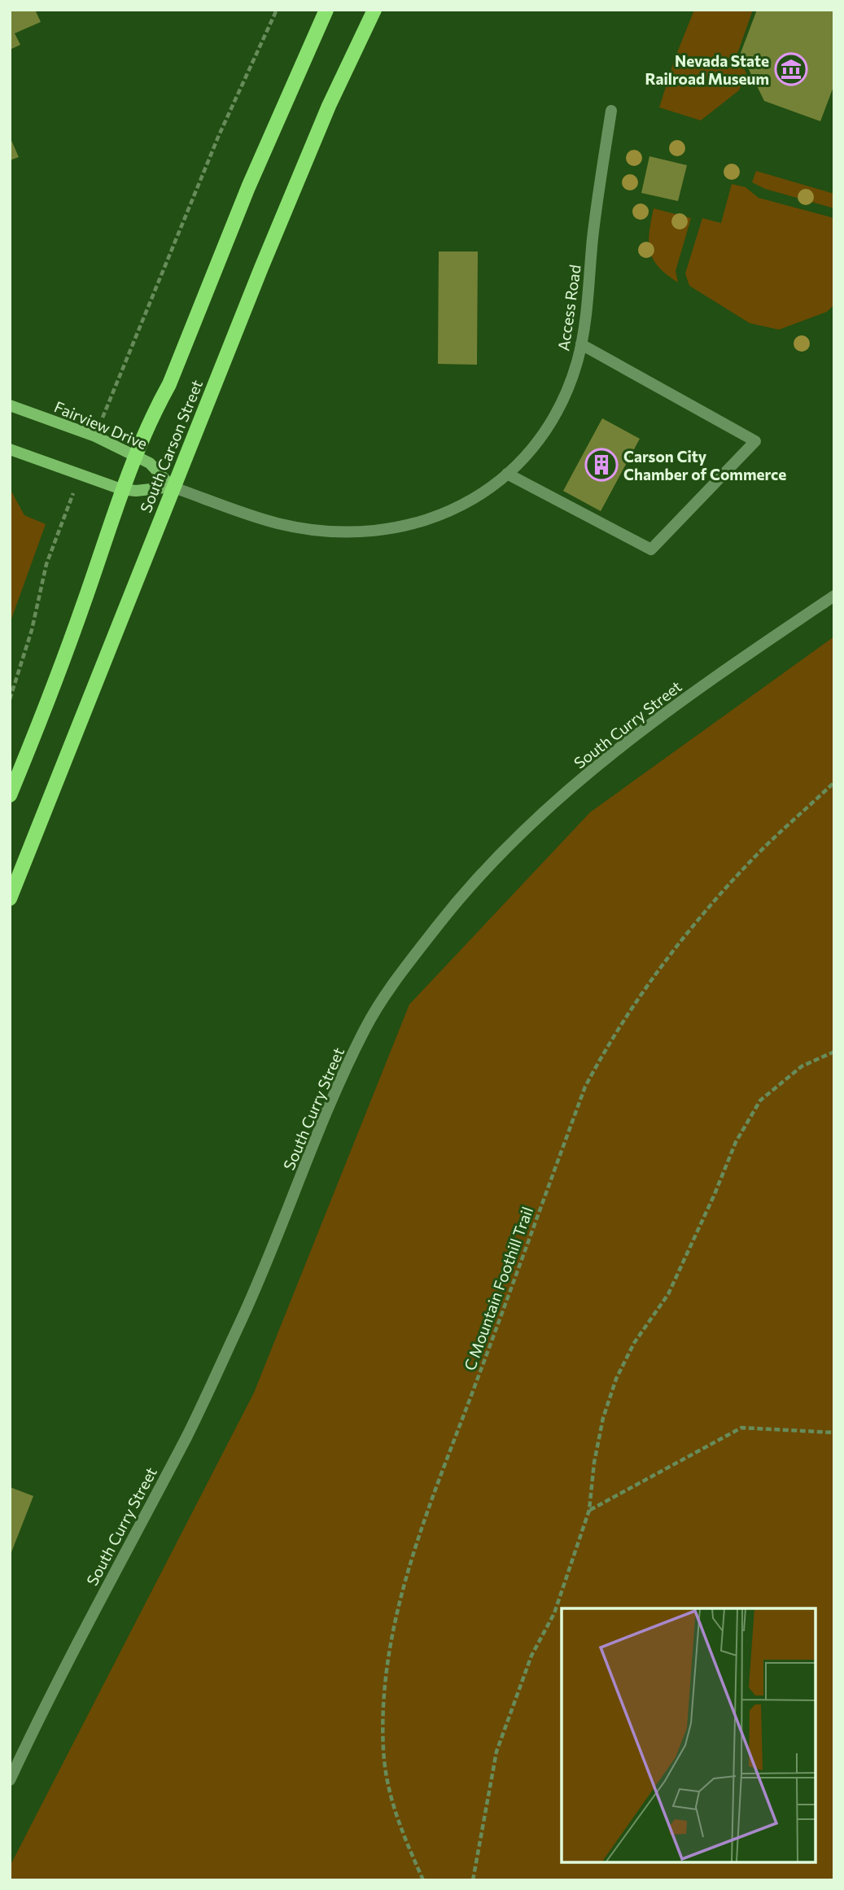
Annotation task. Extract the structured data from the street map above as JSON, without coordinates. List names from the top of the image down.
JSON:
{
  "streets": {
    "main road": ["Fairview Drive", "South Carson Street"],
    "street": ["Access Road", "South Curry Street"],
    "path": ["C Mountain Foothill Trail"]
  },
  "crossings": [
    ["Access Road", "Fairview Drive"],
    ["Access Road", "South Carson Street"],
    ["Fairview Drive", "South Carson Street"]
  ],
  "places": {
    "museum": ["Nevada State Railroad Museum"],
    "building": ["Carson City Chamber of Commerce"]
  }
}
